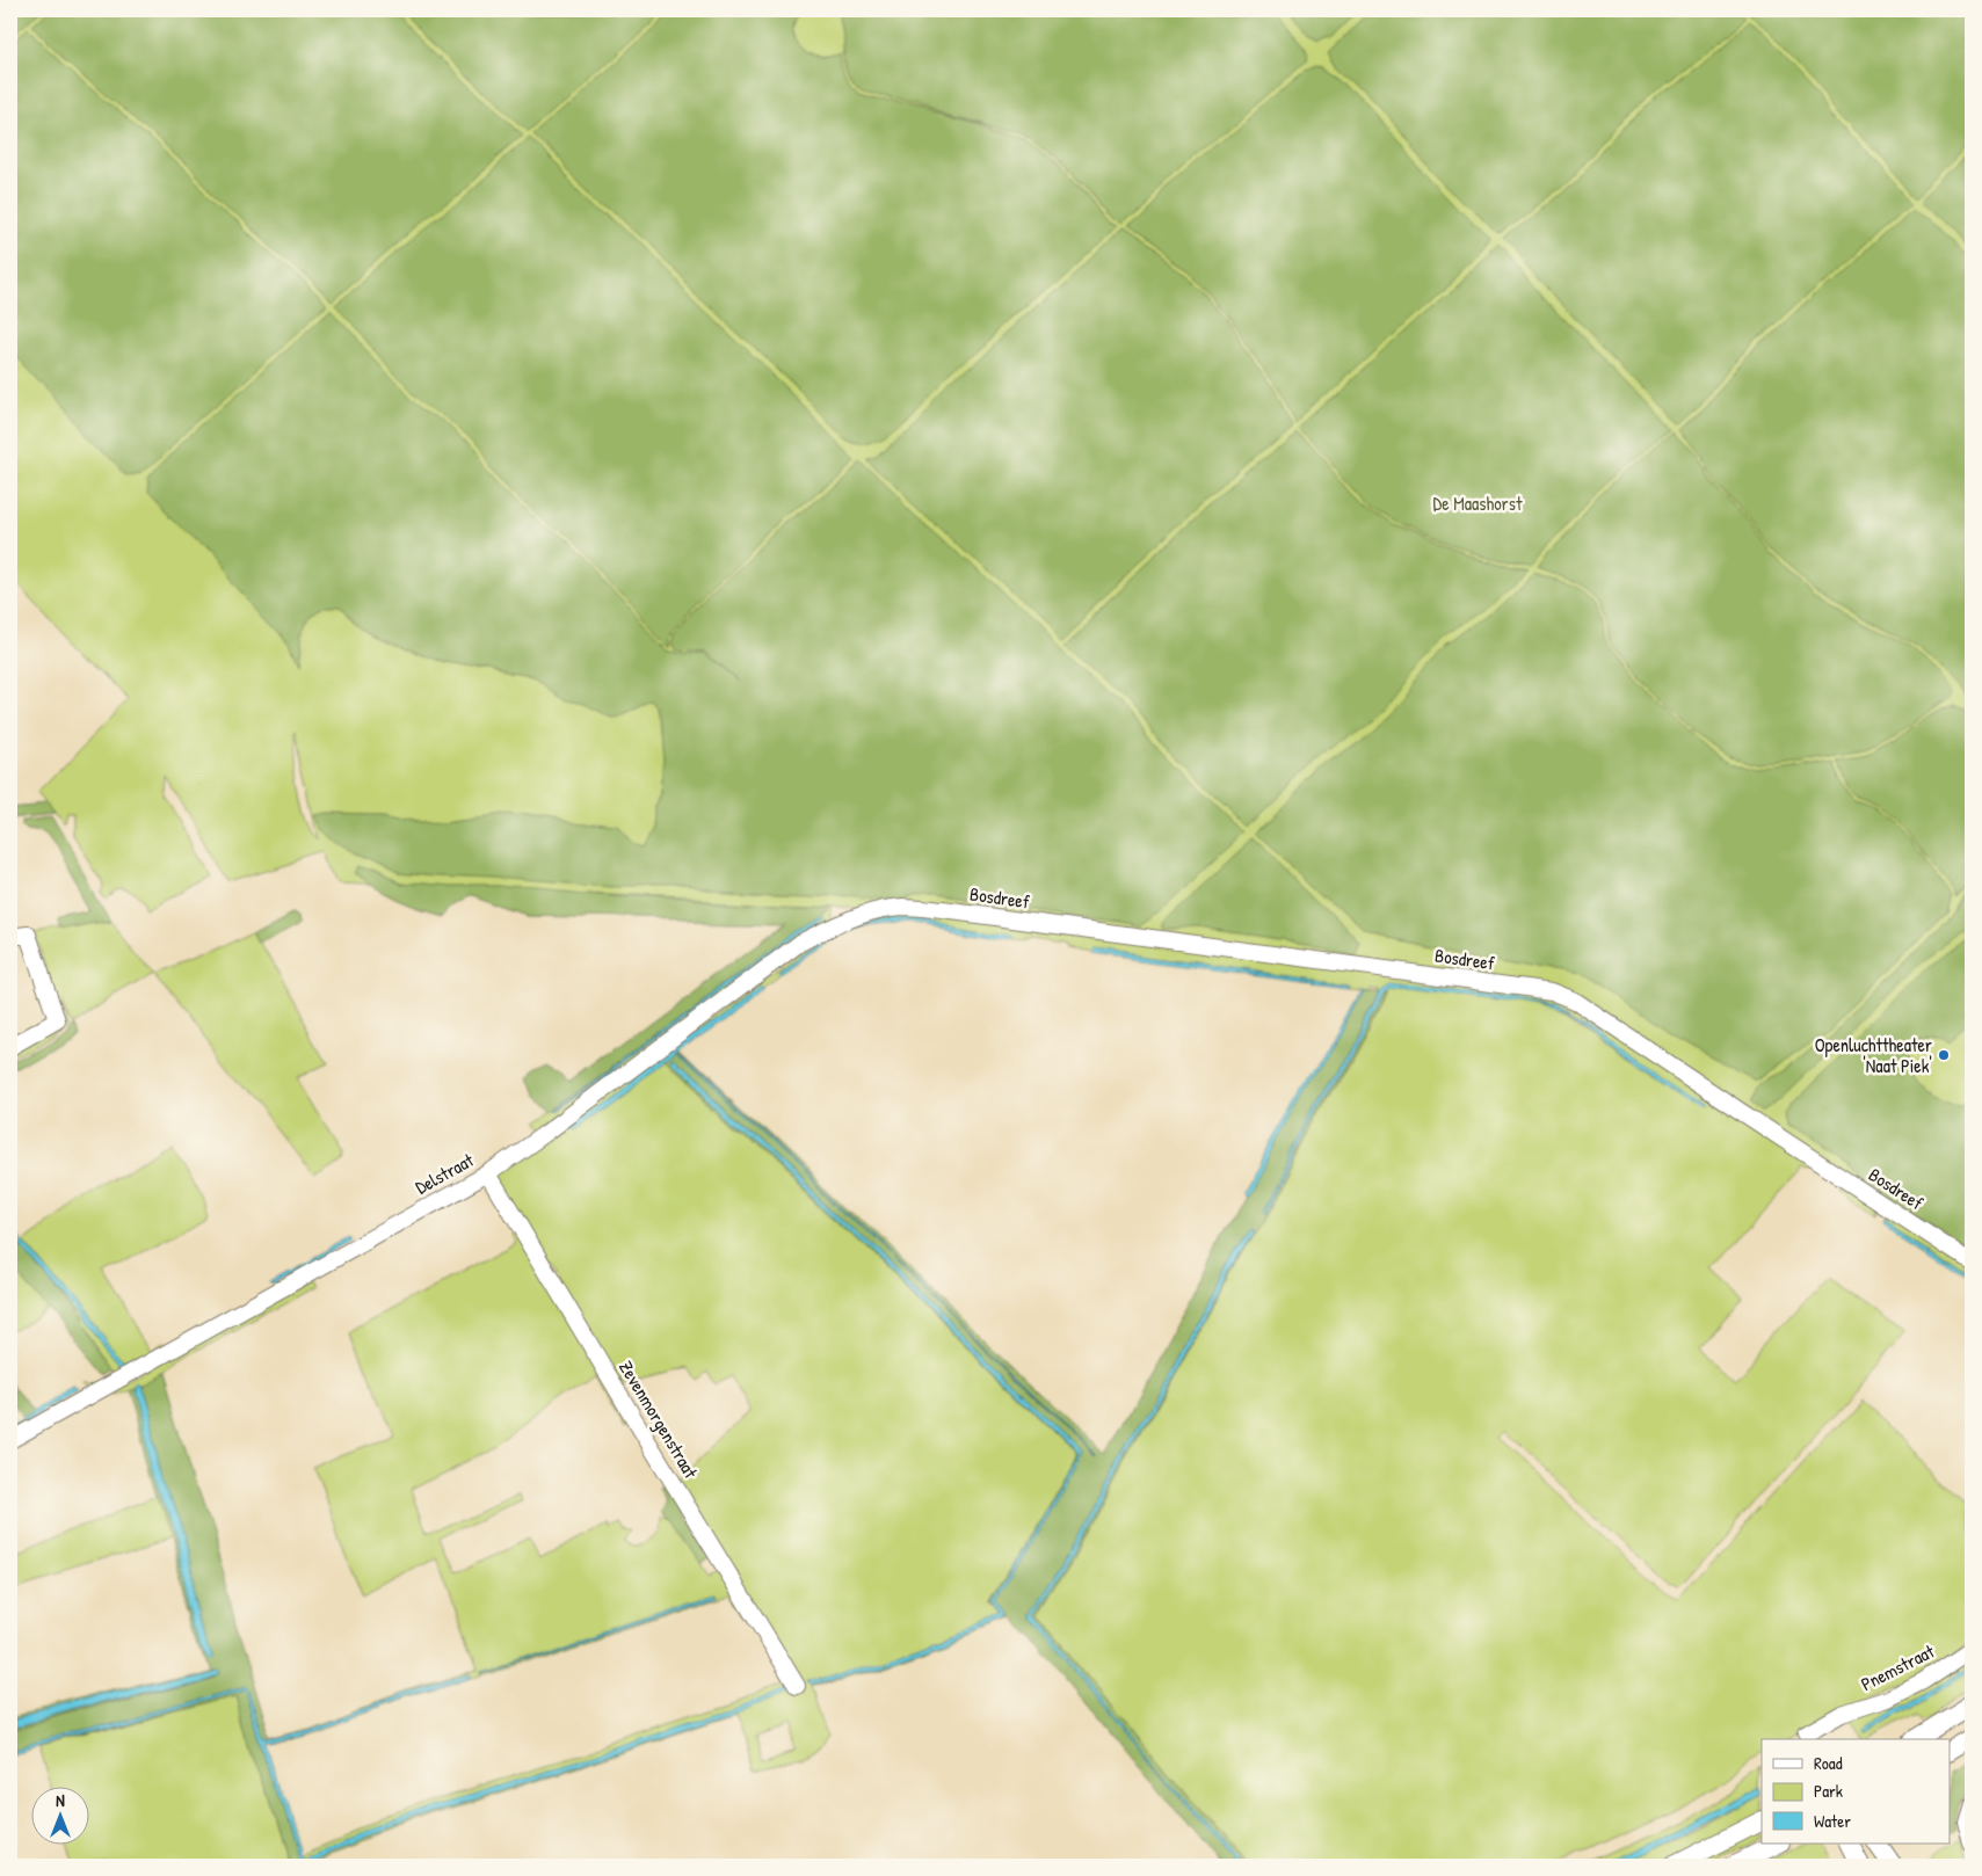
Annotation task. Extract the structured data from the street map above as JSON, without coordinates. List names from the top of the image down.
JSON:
{
  "streets": {
    "street": [
      "Bosdreef",
      "Delstraat",
      "Zevenmorgenstraat",
      "Pnemstraat"
    ]
  },
  "crossings": [
    ["Bosdreef", "Delstraat"],
    ["Delstraat", "Zevenmorgenstraat"]
  ],
  "parks": ["De Maashorst"],
  "places": ["Openluchttheater 'Naat Piek'"],
  "legend": ["Road", "Park", "Water"],
  "north": "top"
}
